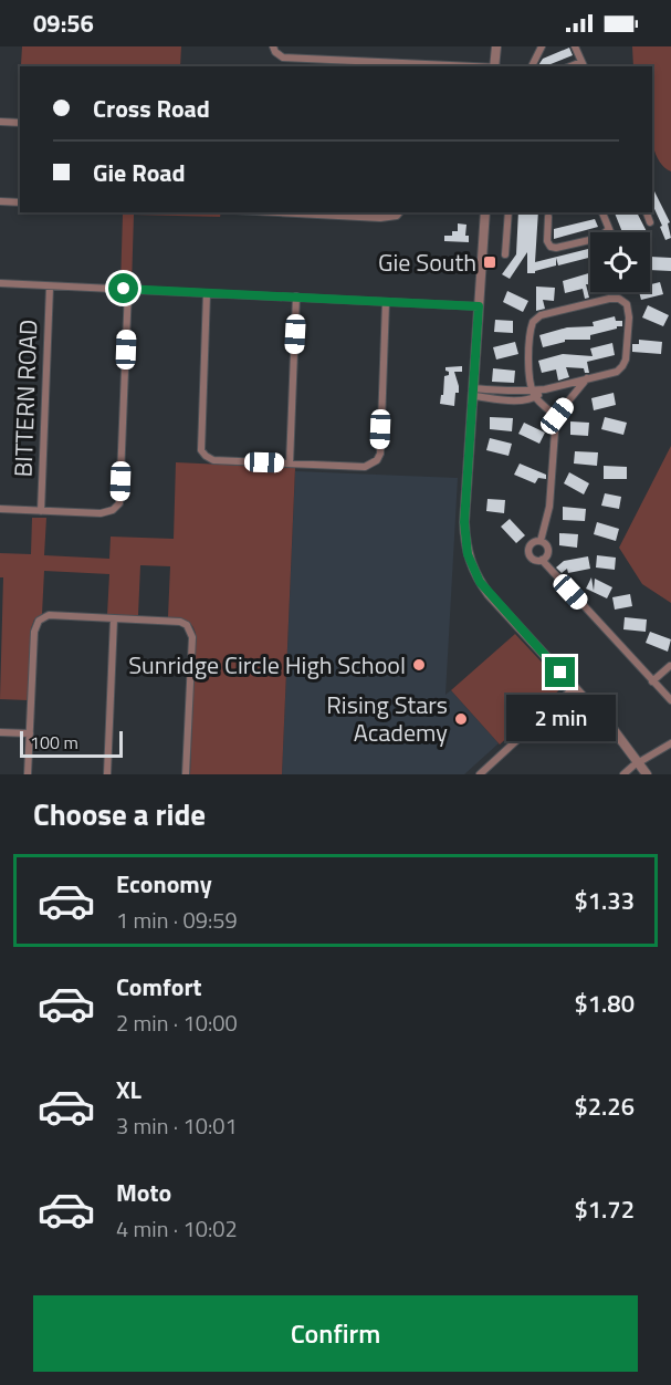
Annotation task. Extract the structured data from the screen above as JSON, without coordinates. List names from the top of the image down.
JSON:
{
  "streets": {
    "street": ["BITTERN ROAD"]
  },
  "places": {
    "transit": ["Gie South"],
    "other": ["Sunridge Circle High School", "Rising Stars Academy"]
  },
  "scale_bar": "100 m",
  "page": {
    "status": "09:56",
    "banner": ["Cross Road", "Gie Road"],
    "bubble": "2 min",
    "scale": "100 m",
    "heading": "Choose a ride",
    "list": [
      {
        "name": "Economy",
        "note": "1 min · 09:59",
        "value": "$1.33"
      },
      {
        "name": "Comfort",
        "note": "2 min · 10:00",
        "value": "$1.80"
      },
      {
        "name": "XL",
        "note": "3 min · 10:01",
        "value": "$2.26"
      },
      {
        "name": "Moto",
        "note": "4 min · 10:02",
        "value": "$1.72"
      }
    ],
    "buttons": "Confirm"
  }
}
